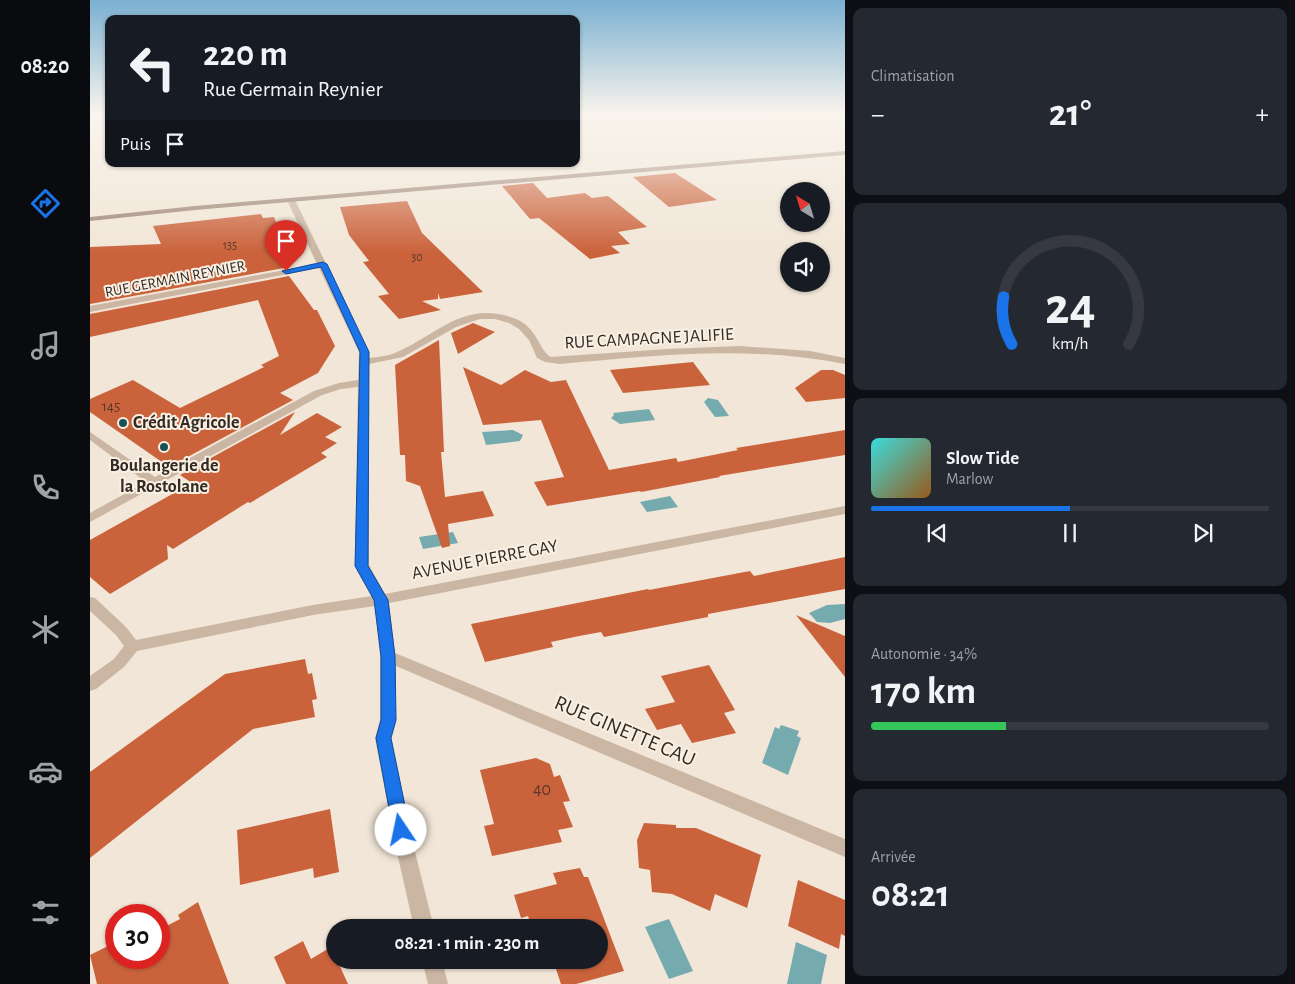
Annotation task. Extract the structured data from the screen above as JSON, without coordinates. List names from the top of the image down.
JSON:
{
  "streets": {
    "street": [
      "RUE GERMAIN REYNIER",
      "RUE CAMPAGNE JALIFIE",
      "AVENUE PIERRE GAY",
      "RUE GINETTE CAU"
    ]
  },
  "places": ["Crédit Agricole", "Boulangerie de la Rostolane"],
  "house_numbers": [
    "135",
    "30",
    "145",
    "40"
  ],
  "north": "top left",
  "page": {
    "tabs": "08:20",
    "tile": [
      "Climatisation",
      ["Autonomie · 34%", "170 km"],
      ["Arrivée", "08:21"]
    ],
    "turn": ["220 m", "Rue Germain Reynier"],
    "heat": ["−", "21°", "+"],
    "then": "Puis",
    "song": ["Slow Tide", "Marlow"],
    "limit": "30",
    "trip": "08:21 · 1 min · 230 m",
    "gauge": ["24", "km/h"]
  }
}
